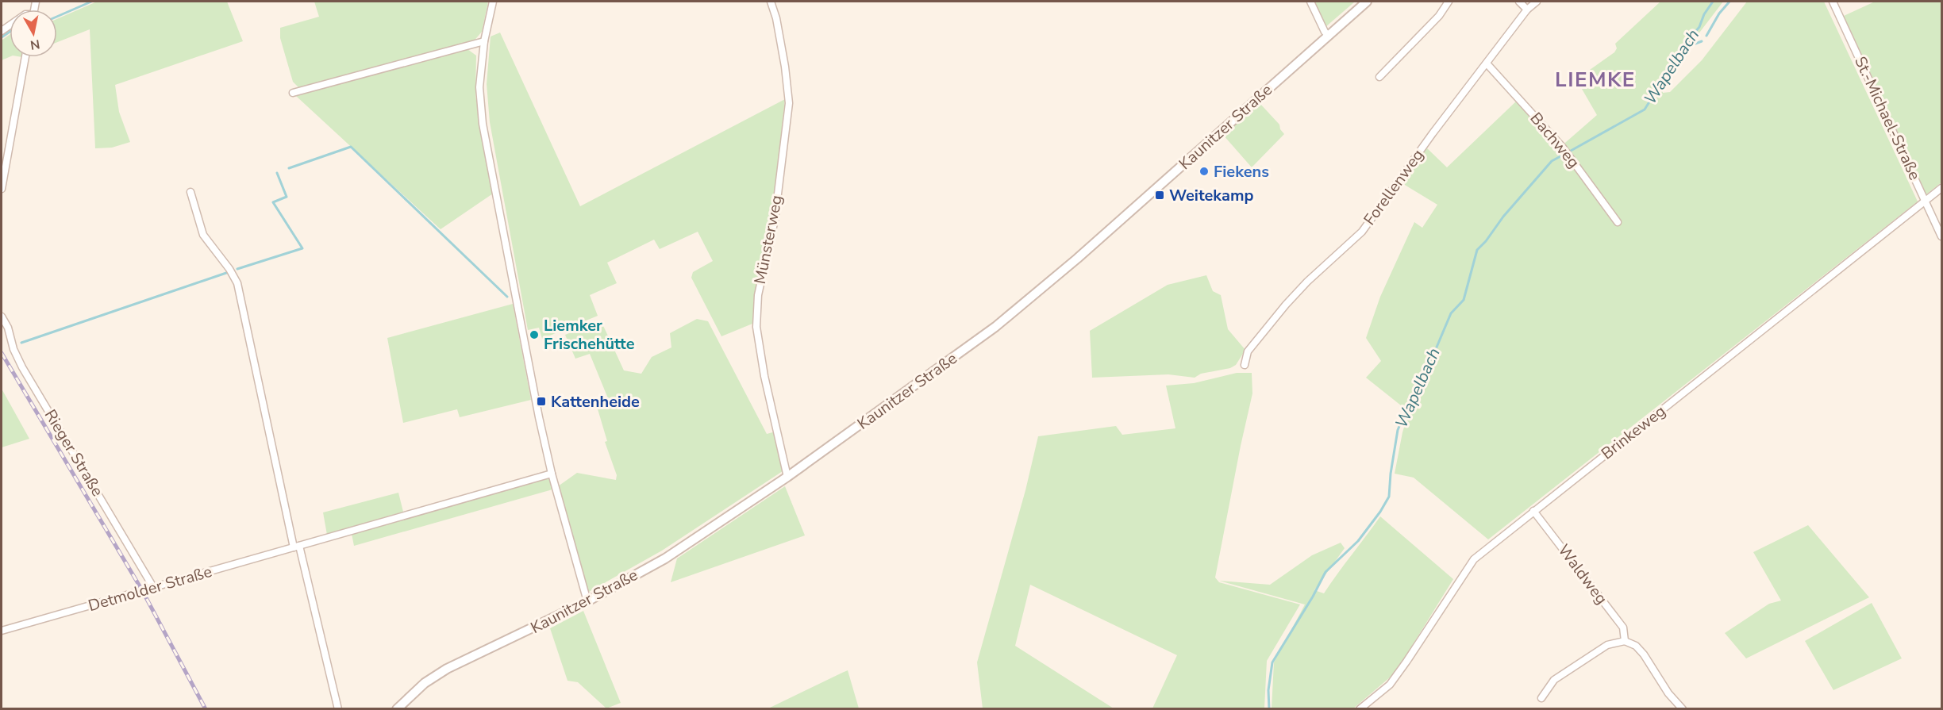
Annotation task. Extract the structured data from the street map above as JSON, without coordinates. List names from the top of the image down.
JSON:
{
  "streets": {
    "street": [
      "St.-Michael-Straße",
      "Kaunitzer Straße",
      "Bachweg",
      "Forellenweg",
      "Münsterweg",
      "Brinkeweg",
      "Rieger Straße",
      "Waldweg",
      "Detmolder Straße"
    ]
  },
  "crossings": [
    ["St.-Michael-Straße", "Brinkeweg"],
    ["Kaunitzer Straße", "Münsterweg"],
    ["Bachweg", "Forellenweg"],
    ["Brinkeweg", "Waldweg"],
    ["Rieger Straße", "Detmolder Straße"]
  ],
  "districts": ["LIEMKE"],
  "water": ["Wapelbach"],
  "places": {
    "other": ["Fiekens", "Liemker Frischehütte"],
    "transit": ["Weitekamp", "Kattenheide"]
  },
  "north": "bottom"
}
